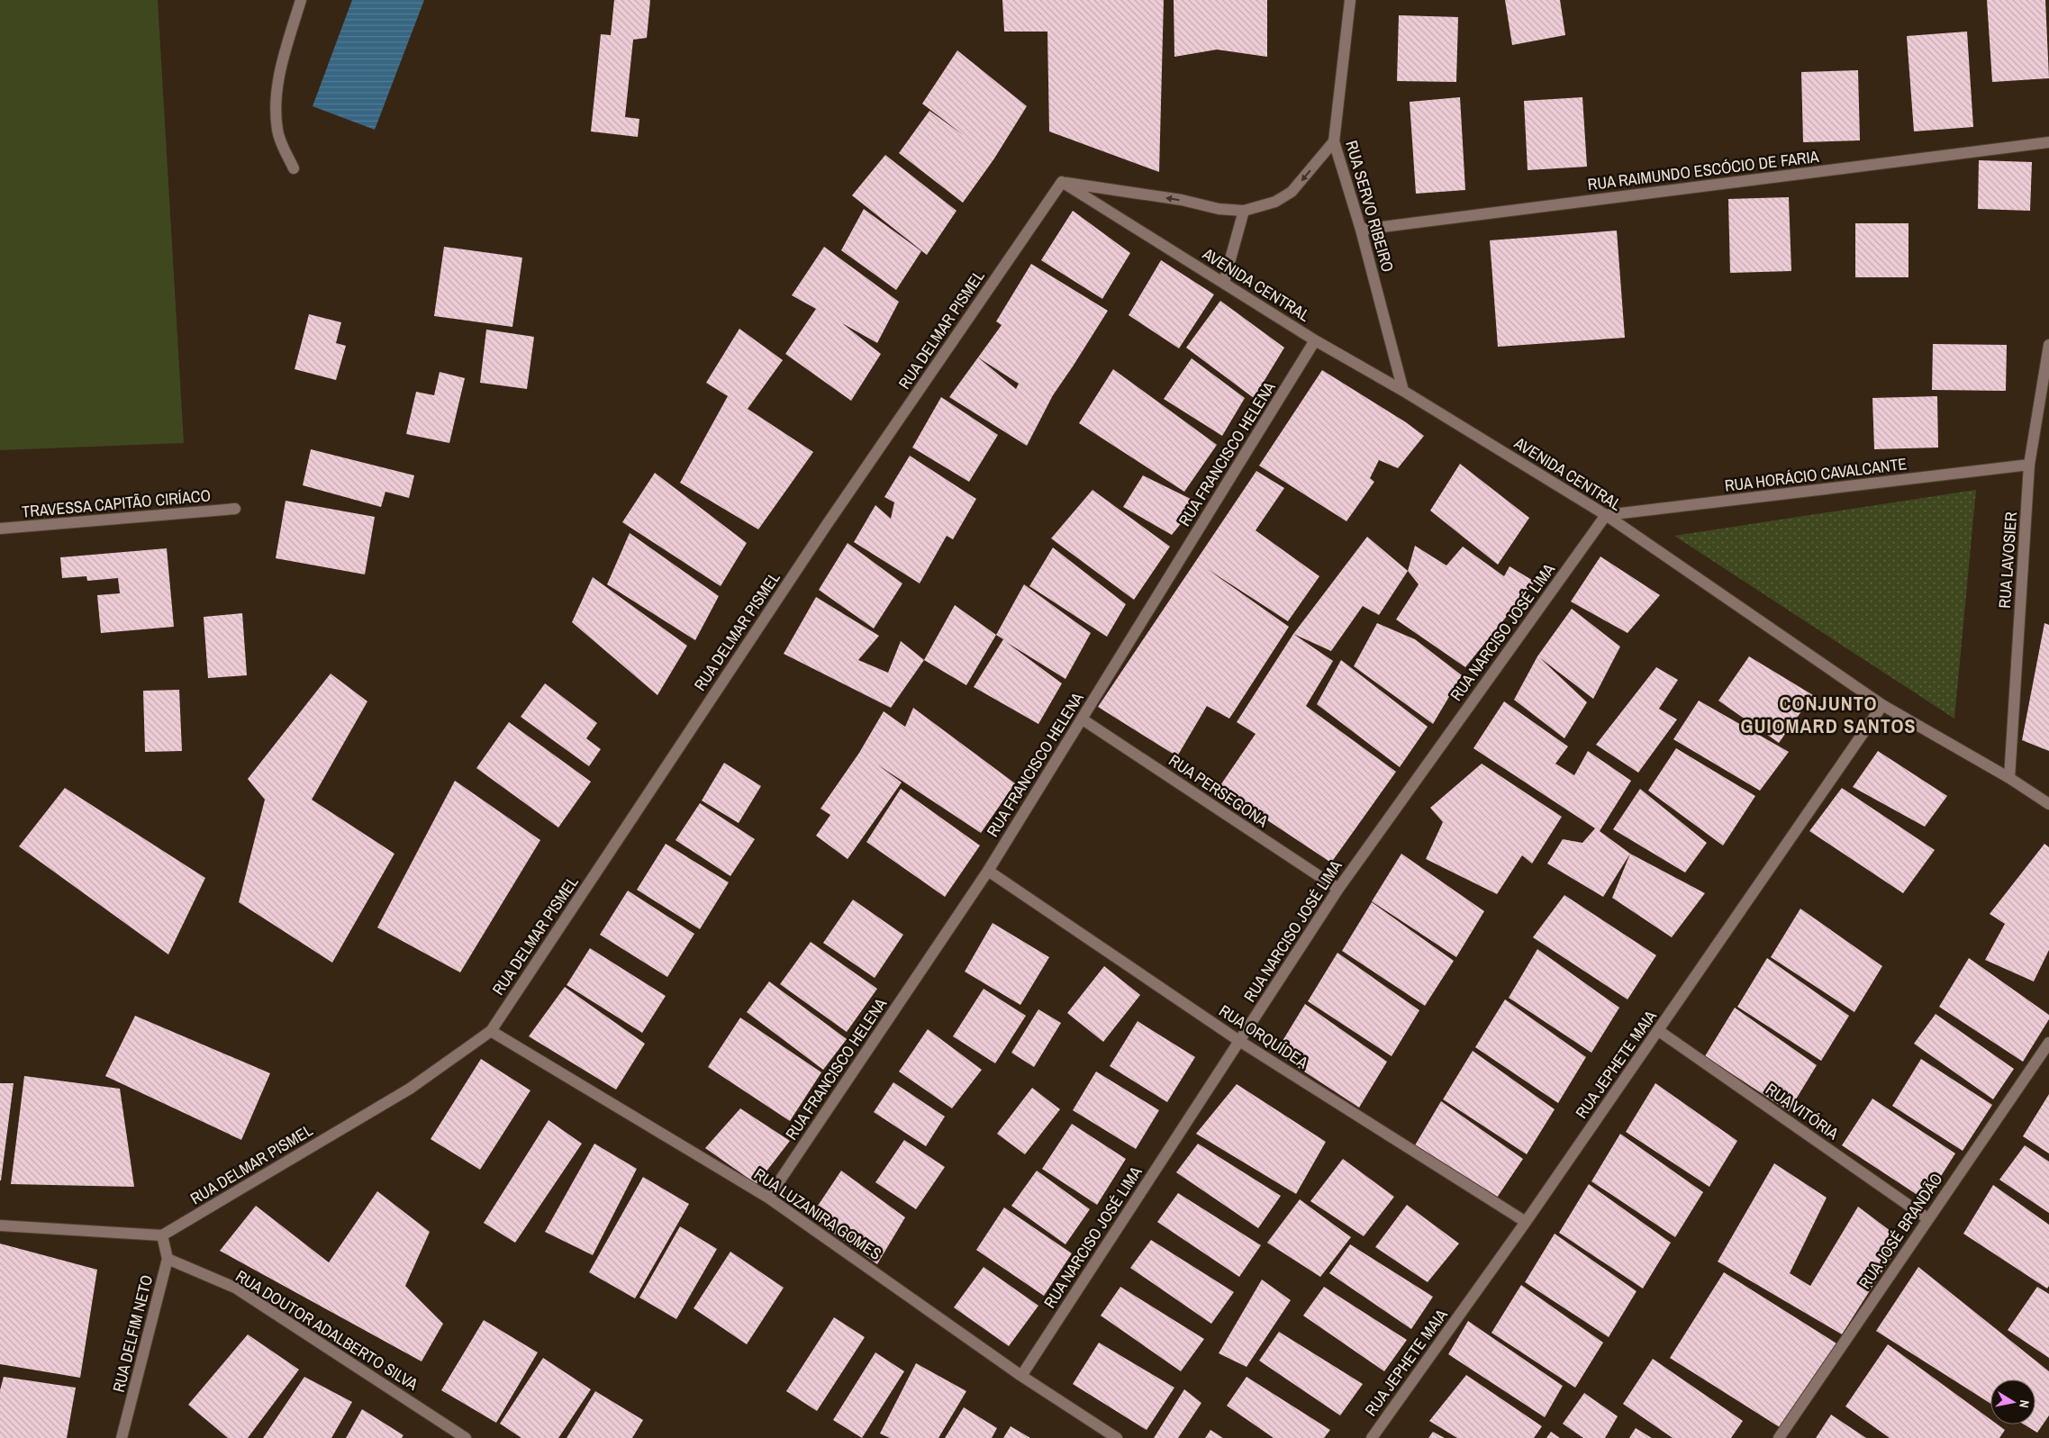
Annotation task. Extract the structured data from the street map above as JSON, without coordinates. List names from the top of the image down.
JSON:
{
  "streets": {
    "street": [
      "RUA RAIMUNDO ESCÓCIO DE FARIA",
      "RUA SERVO RIBEIRO",
      "AVENIDA CENTRAL",
      "RUA DELMAR PISMEL",
      "RUA FRANCISCO HELENA",
      "RUA HORÁCIO CAVALCANTE",
      "TRAVESSA CAPITÃO CIRÍACO",
      "RUA LAVOSIER",
      "RUA NARCISO JOSÉ LIMA",
      "RUA PERSEGONA",
      "RUA ORQUÍDEA",
      "RUA JEPHETE MAIA",
      "RUA VITÓRIA",
      "RUA LUZANIRA GOMES",
      "RUA JOSÉ BRANDÃO",
      "RUA DOUTOR ADALBERTO SILVA",
      "RUA DELFIM NETO"
    ]
  },
  "crossings": [
    ["RUA RAIMUNDO ESCÓCIO DE FARIA", "RUA SERVO RIBEIRO"],
    ["RUA SERVO RIBEIRO", "AVENIDA CENTRAL"],
    ["AVENIDA CENTRAL", "RUA DELMAR PISMEL"],
    ["AVENIDA CENTRAL", "RUA FRANCISCO HELENA"],
    ["AVENIDA CENTRAL", "RUA HORÁCIO CAVALCANTE"],
    ["AVENIDA CENTRAL", "RUA LAVOSIER"],
    ["AVENIDA CENTRAL", "RUA NARCISO JOSÉ LIMA"],
    ["AVENIDA CENTRAL", "RUA JEPHETE MAIA"],
    ["RUA DELMAR PISMEL", "RUA LUZANIRA GOMES"],
    ["RUA DELMAR PISMEL", "RUA DELFIM NETO"],
    ["RUA FRANCISCO HELENA", "RUA PERSEGONA"],
    ["RUA FRANCISCO HELENA", "RUA ORQUÍDEA"],
    ["RUA FRANCISCO HELENA", "RUA LUZANIRA GOMES"],
    ["RUA HORÁCIO CAVALCANTE", "RUA LAVOSIER"],
    ["RUA HORÁCIO CAVALCANTE", "RUA NARCISO JOSÉ LIMA"],
    ["RUA NARCISO JOSÉ LIMA", "RUA PERSEGONA"],
    ["RUA NARCISO JOSÉ LIMA", "RUA ORQUÍDEA"],
    ["RUA NARCISO JOSÉ LIMA", "RUA LUZANIRA GOMES"],
    ["RUA ORQUÍDEA", "RUA JEPHETE MAIA"],
    ["RUA JEPHETE MAIA", "RUA VITÓRIA"],
    ["RUA VITÓRIA", "RUA JOSÉ BRANDÃO"],
    ["RUA DOUTOR ADALBERTO SILVA", "RUA DELFIM NETO"]
  ],
  "districts": ["CONJUNTO GUIOMARD SANTOS"],
  "north": "right"
}
